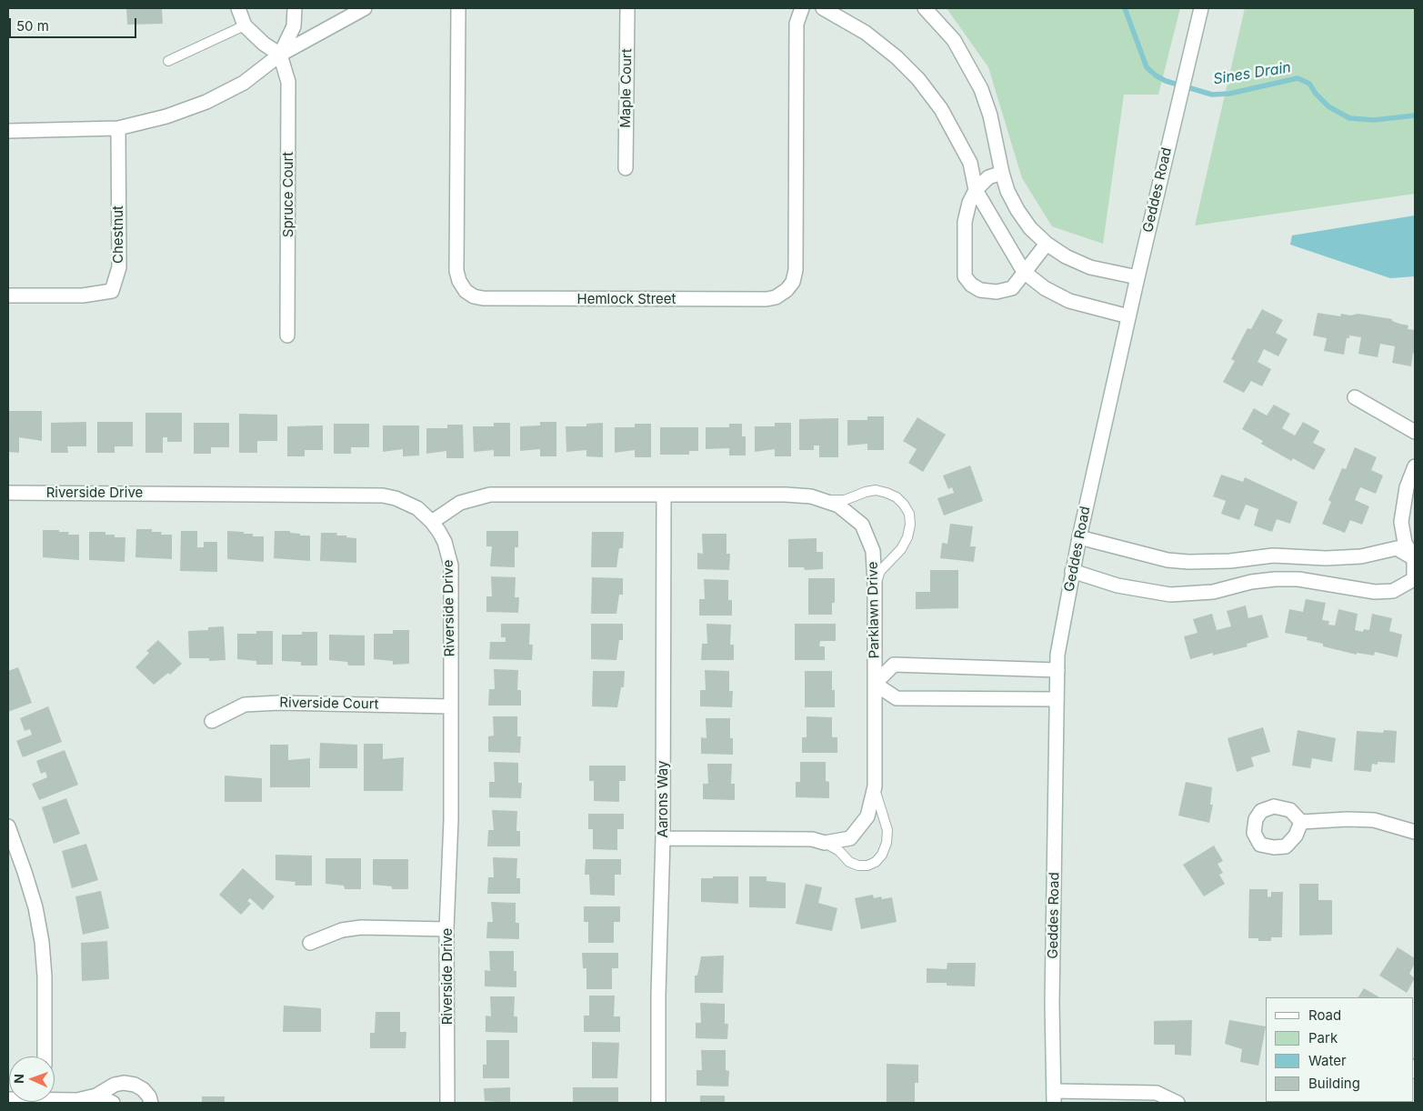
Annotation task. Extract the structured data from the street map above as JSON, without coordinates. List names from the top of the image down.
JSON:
{
  "streets": {
    "street": [
      "Maple Court",
      "Geddes Road",
      "Spruce Court",
      "Chestnut",
      "Hemlock Street",
      "Riverside Drive",
      "Parklawn Drive",
      "Riverside Court",
      "Aarons Way"
    ]
  },
  "crossings": [
    ["Riverside Drive", "Parklawn Drive"],
    ["Riverside Drive", "Riverside Court"],
    ["Parklawn Drive", "Aarons Way"]
  ],
  "water": ["Sines Drain"],
  "legend": [
    "Road",
    "Park",
    "Water",
    "Building"
  ],
  "scale_bar": "50 m",
  "north": "left"
}
